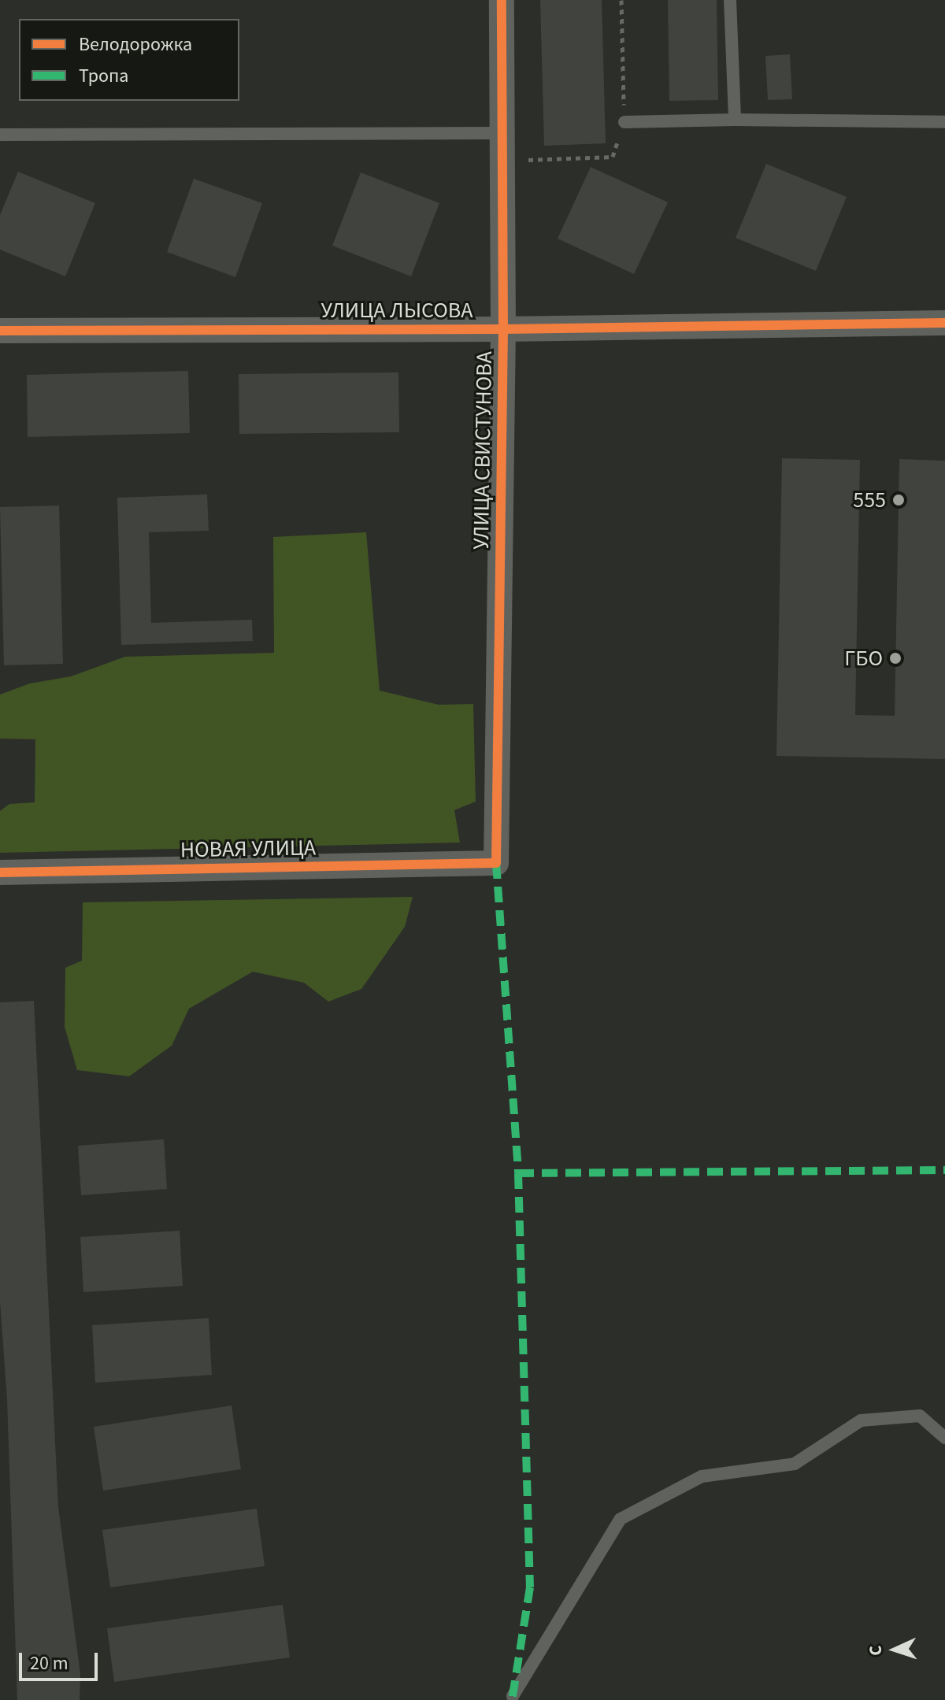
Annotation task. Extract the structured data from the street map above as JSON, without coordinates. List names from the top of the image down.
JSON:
{
  "streets": {
    "street": ["УЛИЦА ЛЫСОВА", "УЛИЦА СВИСТУНОВА", "НОВАЯ УЛИЦА"]
  },
  "crossings": [
    ["УЛИЦА ЛЫСОВА", "УЛИЦА СВИСТУНОВА"],
    ["УЛИЦА СВИСТУНОВА", "НОВАЯ УЛИЦА"]
  ],
  "places": ["555", "ГБО"],
  "legend": ["Велодорожка", "Тропа"],
  "scale_bar": "20 m",
  "north": "left"
}
